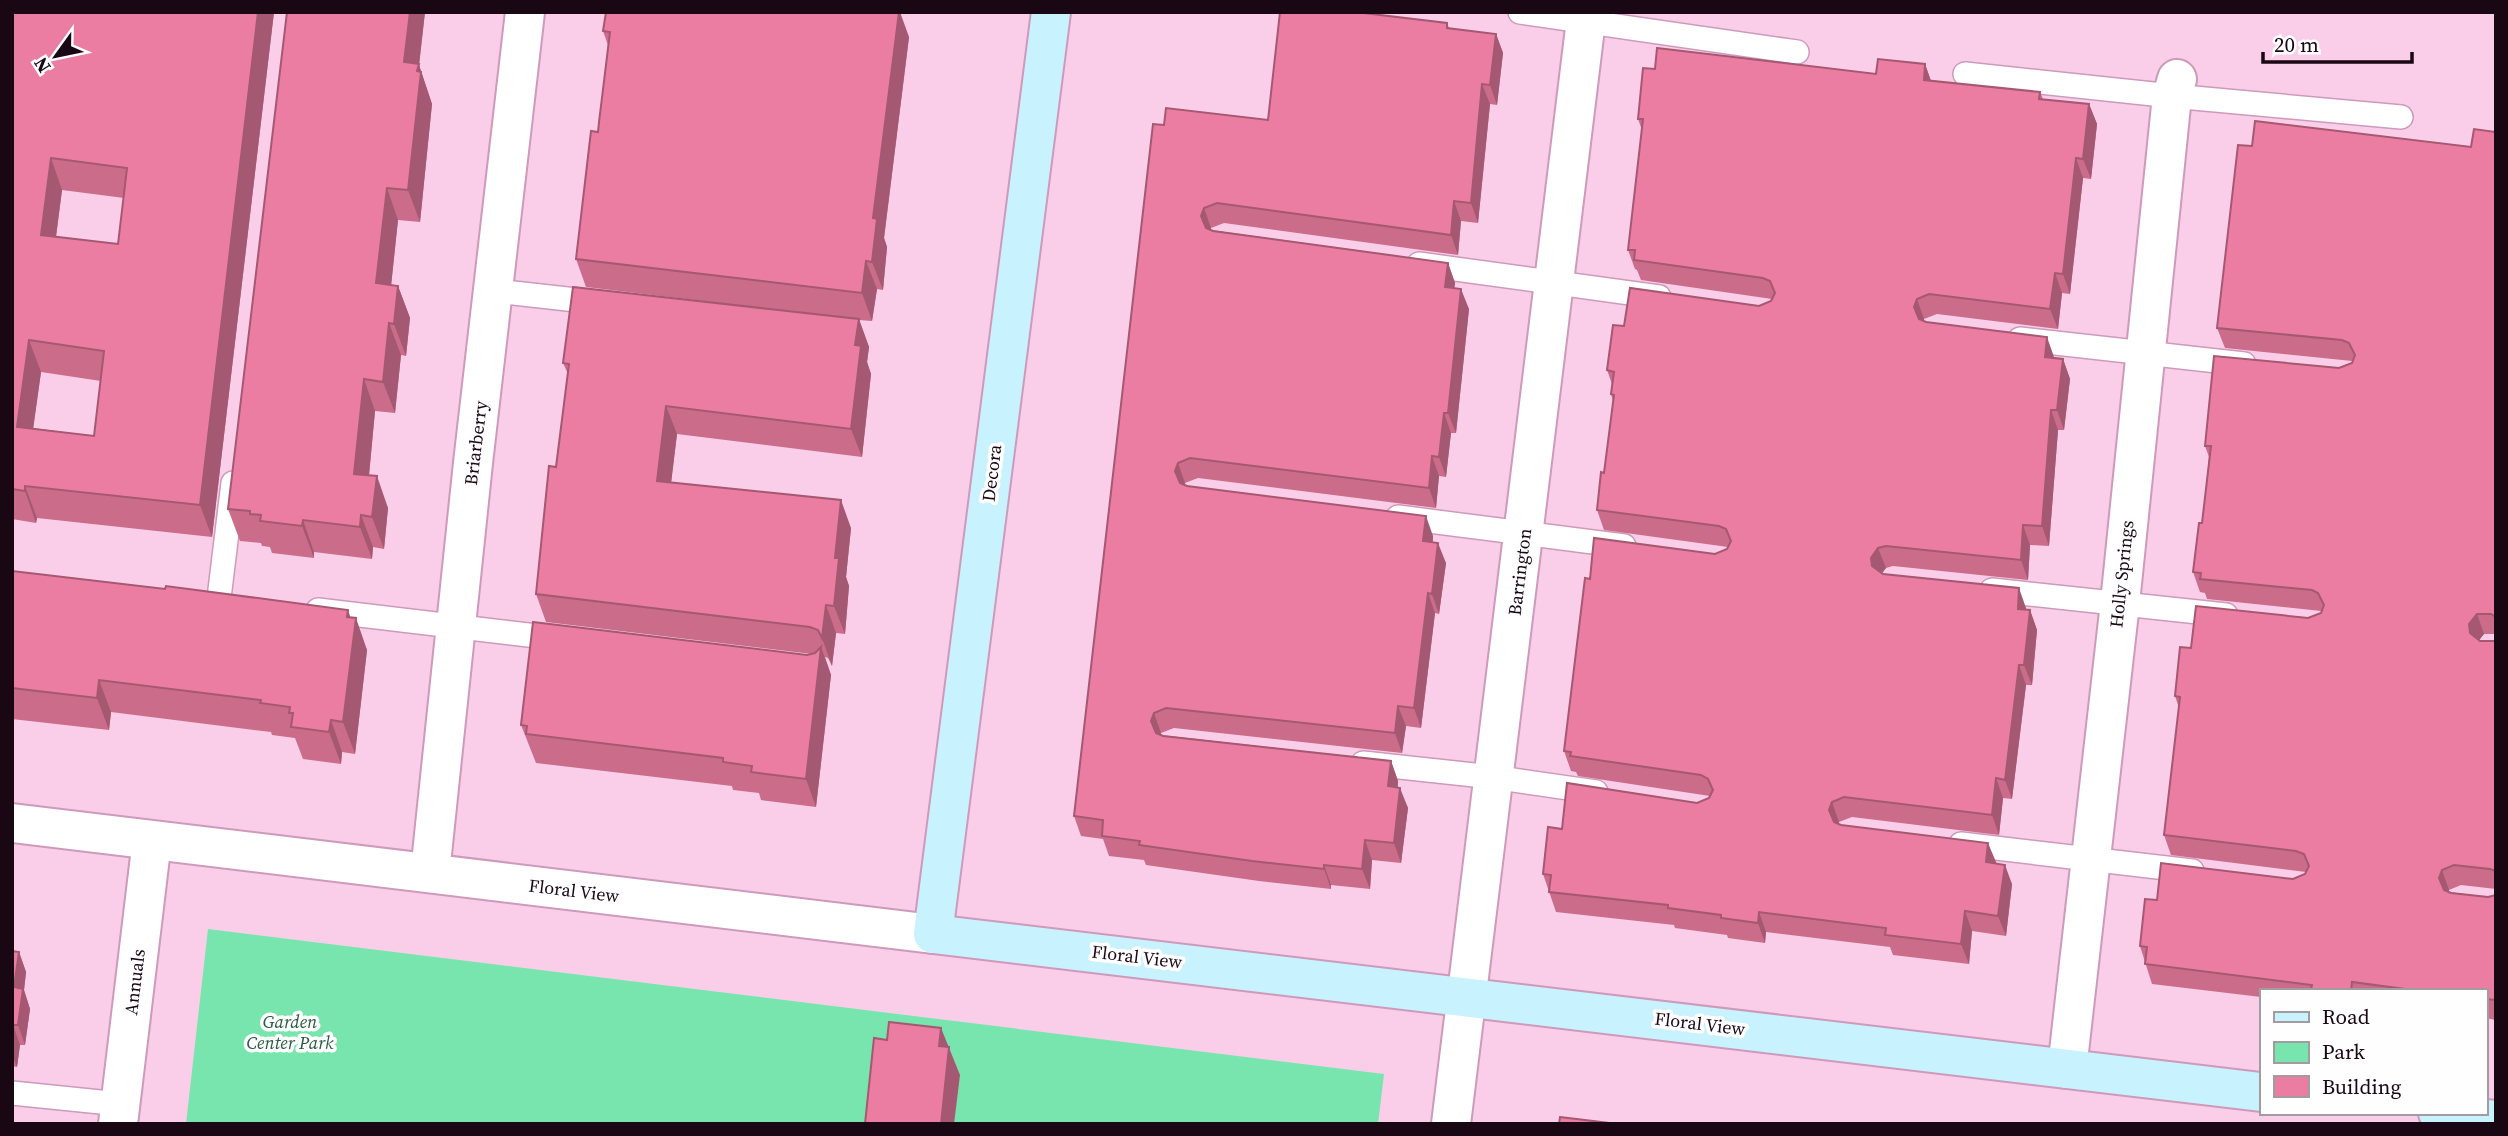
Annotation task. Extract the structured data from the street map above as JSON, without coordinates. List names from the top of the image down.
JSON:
{
  "streets": {
    "street": [
      "Briarberry",
      "Decora",
      "Barrington",
      "Holly Springs",
      "Floral View",
      "Annuals"
    ]
  },
  "crossings": [
    ["Briarberry", "Floral View"],
    ["Decora", "Floral View"],
    ["Barrington", "Floral View"],
    ["Holly Springs", "Floral View"],
    ["Floral View", "Annuals"]
  ],
  "parks": ["Garden Center Park"],
  "legend": ["Road", "Park", "Building"],
  "scale_bar": "20 m",
  "north": "bottom left"
}
